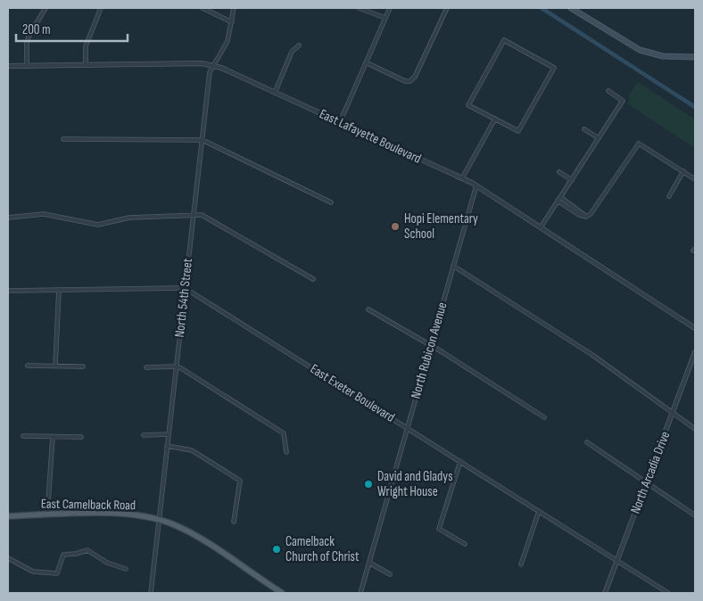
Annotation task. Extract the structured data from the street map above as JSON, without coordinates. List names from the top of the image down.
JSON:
{
  "streets": {
    "main road": ["East Camelback Road"],
    "street": [
      "East Lafayette Boulevard",
      "North 54th Street",
      "North Rubicon Avenue",
      "East Exeter Boulevard",
      "North Arcadia Drive"
    ]
  },
  "crossings": [
    ["East Lafayette Boulevard", "North 54th Street"],
    ["East Lafayette Boulevard", "North Rubicon Avenue"],
    ["North 54th Street", "East Exeter Boulevard"],
    ["North 54th Street", "East Camelback Road"],
    ["North Rubicon Avenue", "East Exeter Boulevard"],
    ["East Exeter Boulevard", "North Arcadia Drive"]
  ],
  "places": ["Hopi Elementary School", "David and Gladys Wright House", "Camelback Church of Christ"],
  "scale_bar": "200 m"
}
